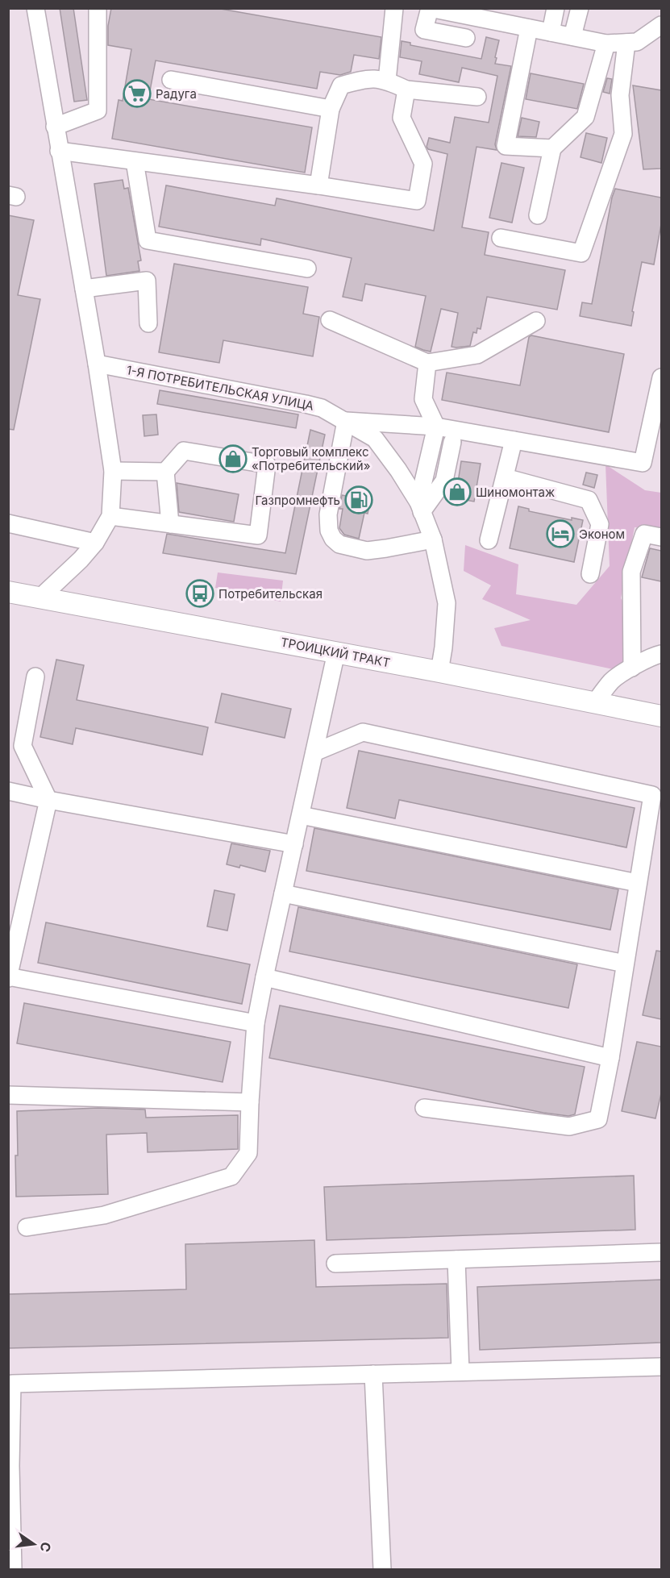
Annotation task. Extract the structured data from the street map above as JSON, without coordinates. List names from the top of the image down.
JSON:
{
  "streets": {
    "main road": ["ТРОИЦКИЙ ТРАКТ"],
    "street": ["1-Я ПОТРЕБИТЕЛЬСКАЯ УЛИЦА"]
  },
  "crossings": [
    ["1-Я ПОТРЕБИТЕЛЬСКАЯ УЛИЦА", "ТРОИЦКИЙ ТРАКТ"]
  ],
  "places": {
    "supermarket": ["Радуга"],
    "shop": ["Торговый комплекс «Потребительский»", "Шиномонтаж"],
    "fuel station": ["Газпромнефть"],
    "hotel": ["Эконом"],
    "bus stop": ["Потребительская"]
  },
  "north": "right"
}
